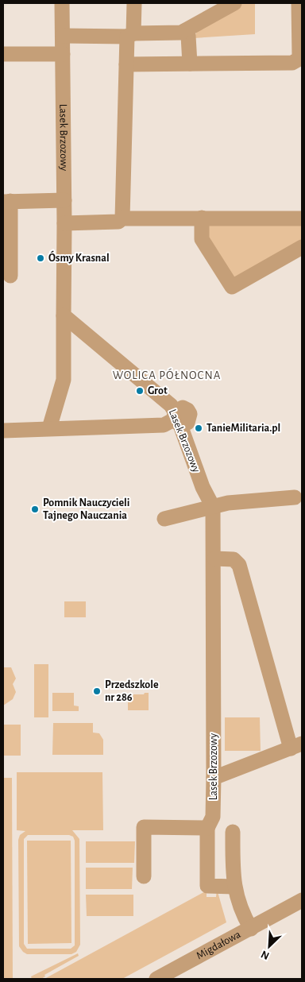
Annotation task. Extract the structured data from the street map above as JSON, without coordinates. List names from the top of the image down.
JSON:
{
  "streets": {
    "street": ["Lasek Brzozowy", "Migdałowa"]
  },
  "districts": ["WOLICA PÓŁNOCNA"],
  "places": [
    "Ósmy Krasnal",
    "Grot",
    "TanieMilitaria.pl",
    "Pomnik Nauczycieli Tajnego Nauczania",
    "Przedszkole nr 286"
  ],
  "north": "bottom left"
}
